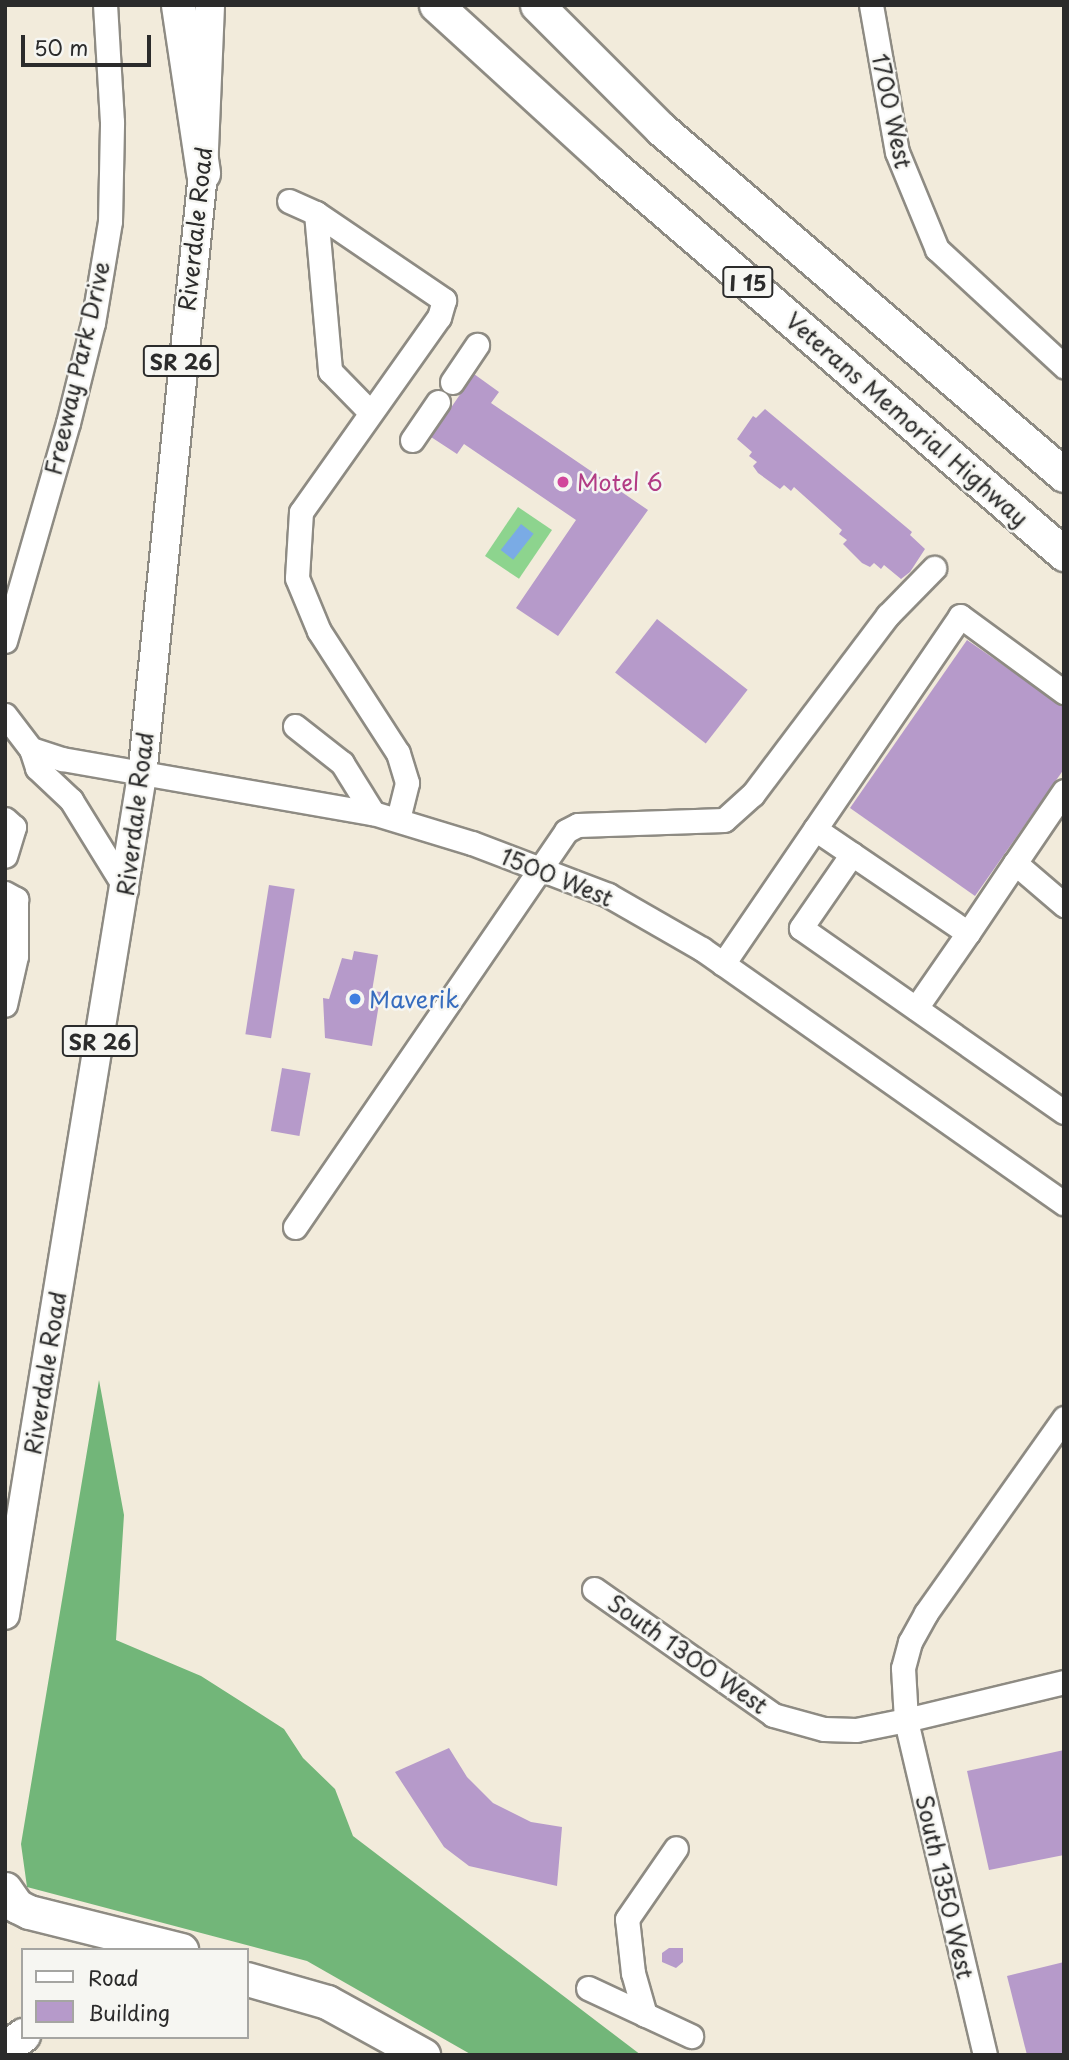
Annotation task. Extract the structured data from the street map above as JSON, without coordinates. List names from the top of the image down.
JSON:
{
  "streets": {
    "highway": ["I 15", "Veterans Memorial Highway"],
    "main road": ["Riverdale Road", "SR 26"],
    "street": [
      "1700 West",
      "Freeway Park Drive",
      "1500 West",
      "South 1300 West",
      "South 1350 West"
    ]
  },
  "crossings": [
    ["Riverdale Road", "1500 West"],
    ["South 1300 West", "South 1350 West"]
  ],
  "places": ["Motel 6", "Maverik"],
  "legend": ["Road", "Building"],
  "scale_bar": "50 m"
}
